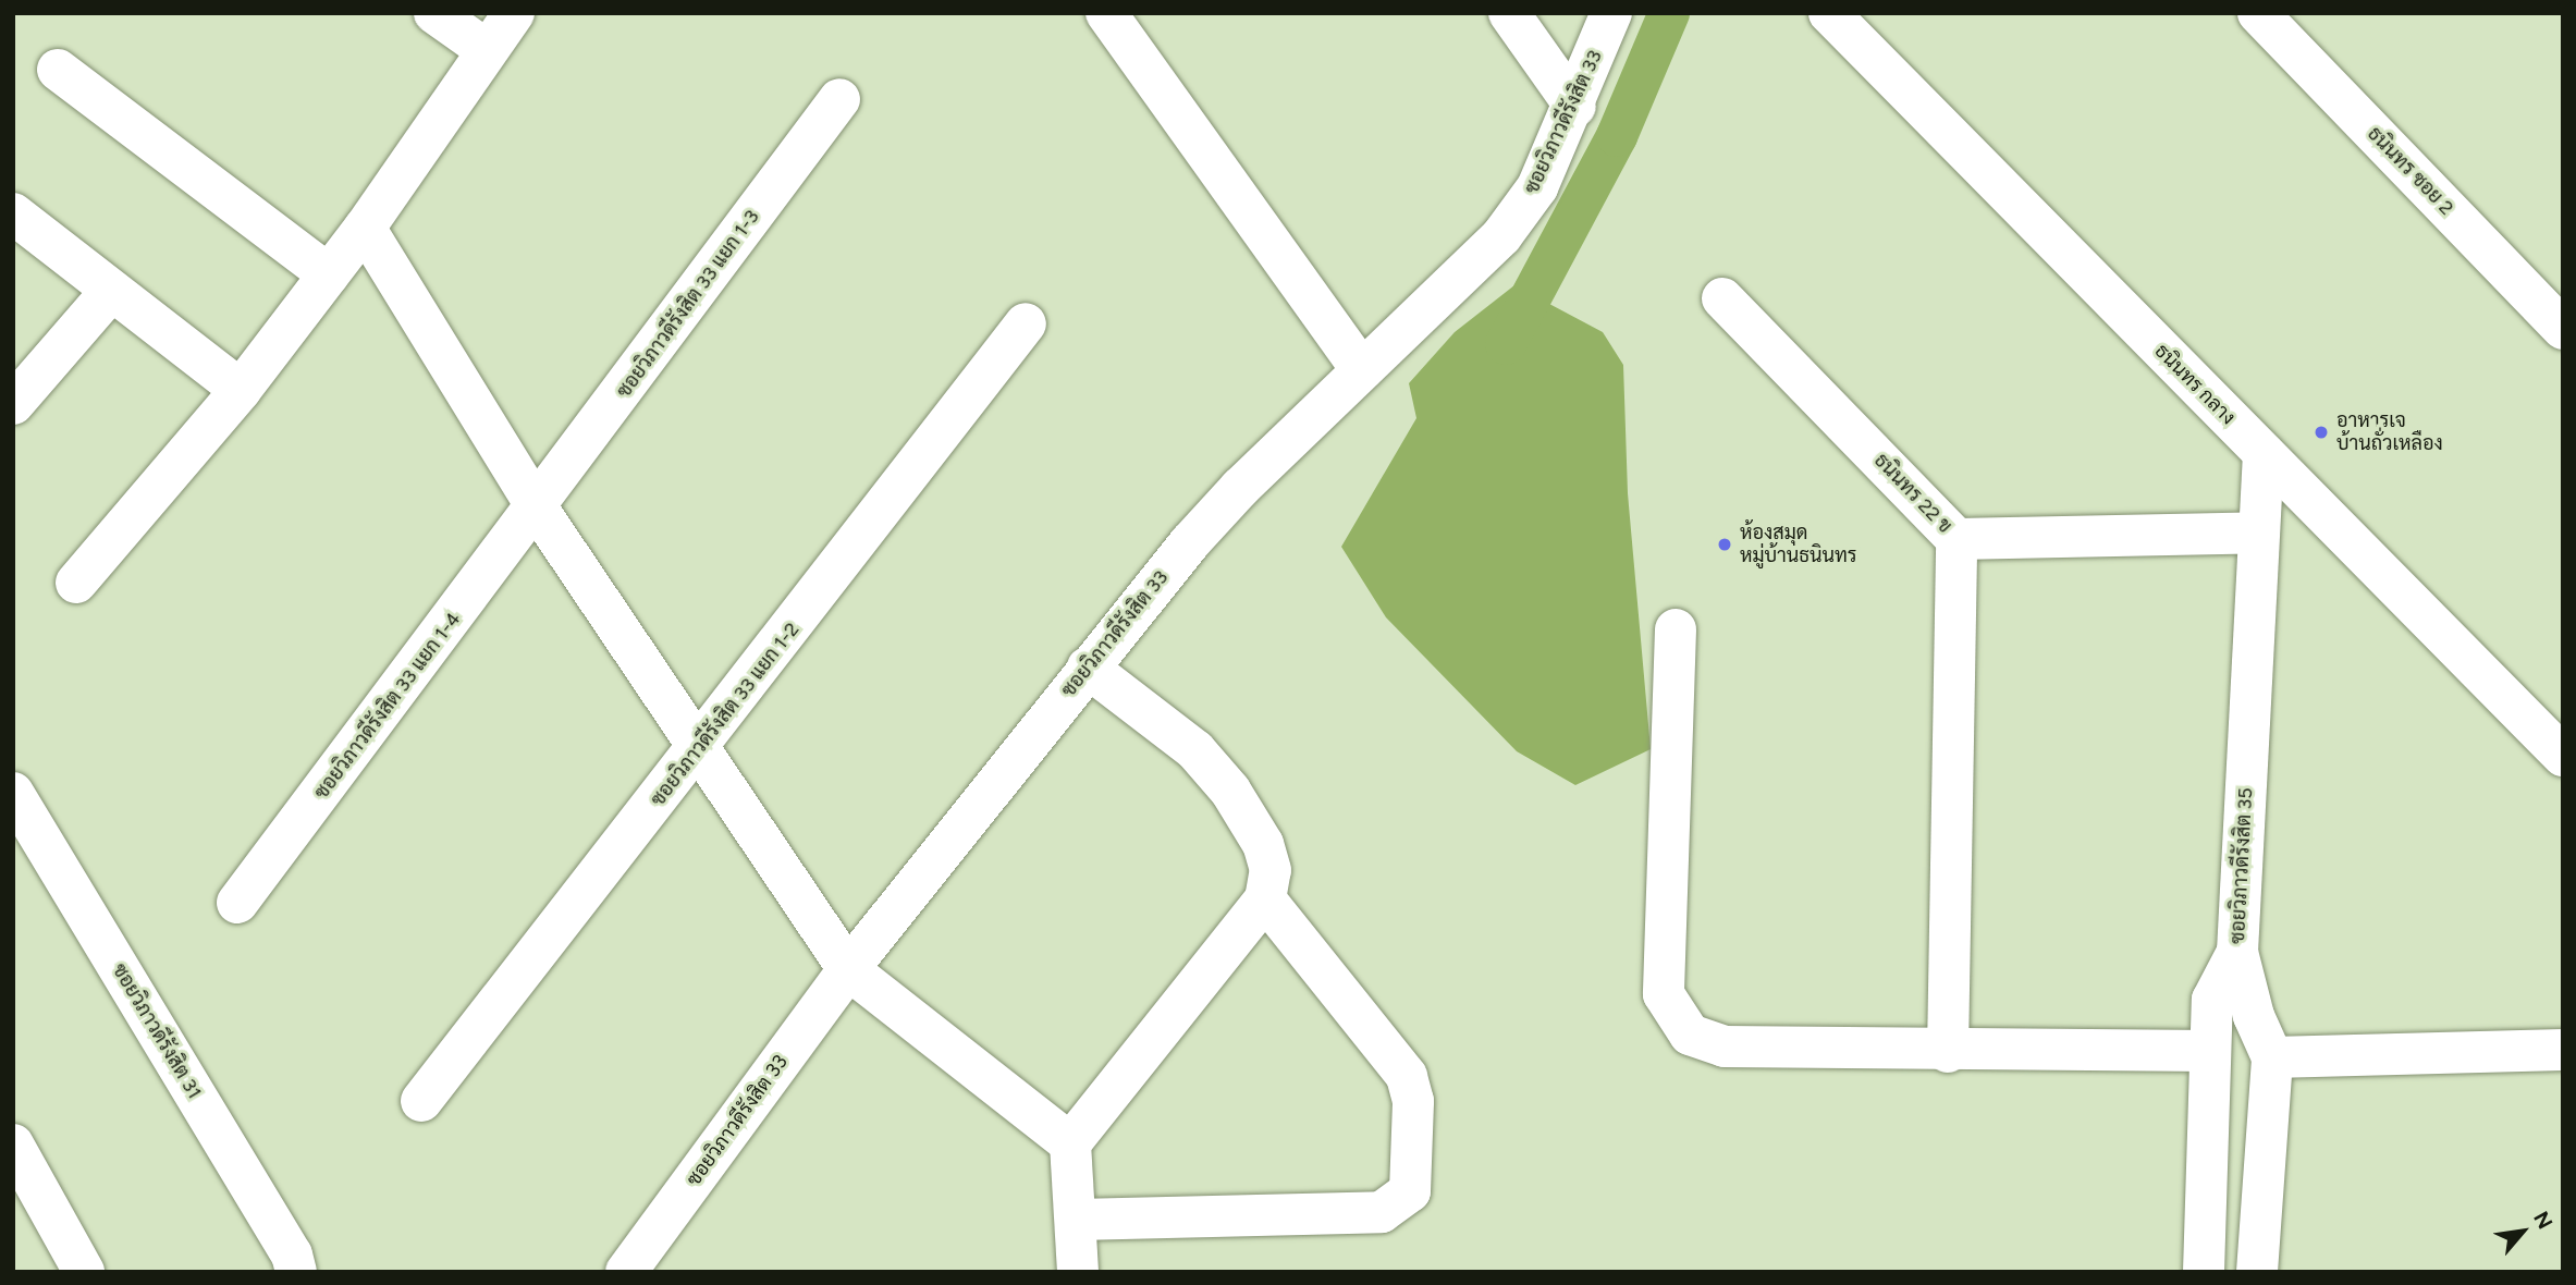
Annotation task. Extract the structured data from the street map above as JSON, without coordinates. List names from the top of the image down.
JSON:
{
  "streets": {
    "street": [
      "ซอยวิภาวดีรังสิต 33",
      "ธนินทร ซอย 2",
      "ซอยวิภาวดีรังสิต 33 แยก 1-3",
      "ธนินทร กลาง",
      "ธนินทร 22 ข",
      "ซอยวิภาวดีรังสิต 33 แยก 1-4",
      "ซอยวิภาวดีรังสิต 33 แยก 1-2",
      "ซอยวิภาวดีรังสิต 35",
      "ซอยวิภาวดีรังสิต 31"
    ]
  },
  "crossings": [
    ["ซอยวิภาวดีรังสิต 33 แยก 1-3", "ซอยวิภาวดีรังสิต 33 แยก 1-4"],
    ["ธนินทร กลาง", "ซอยวิภาวดีรังสิต 35"],
    ["ธนินทร 22 ข", "ซอยวิภาวดีรังสิต 35"]
  ],
  "places": ["อาหารเจ บ้านถั่วเหลือง", "ห้องสมุด หมู่บ้านธนินทร"],
  "north": "top right"
}
